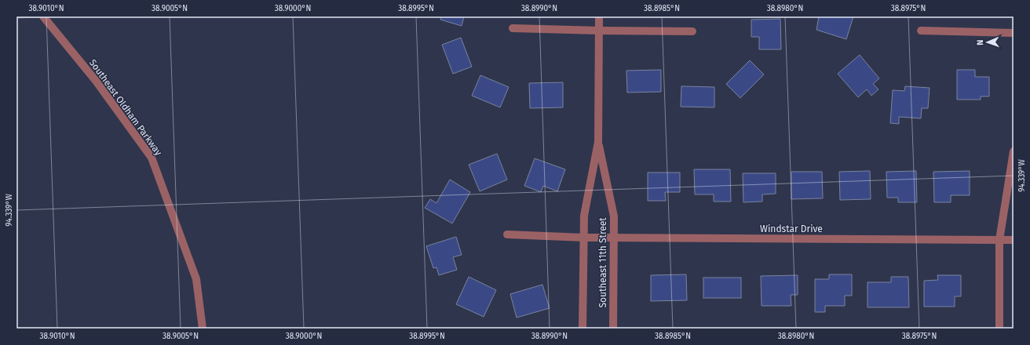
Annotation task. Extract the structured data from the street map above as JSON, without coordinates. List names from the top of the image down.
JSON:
{
  "streets": {
    "street": ["Southeast Oldham Parkway", "Windstar Drive", "Southeast 11th Street"]
  },
  "crossings": [
    ["Windstar Drive", "Southeast 11th Street"]
  ],
  "north": "left",
  "coordinates": [
    "38.9010°N",
    "38.9005°N",
    "38.9000°N",
    "38.8995°N",
    "38.8990°N",
    "38.8985°N",
    "38.8980°N",
    "38.8975°N",
    "94.339°W"
  ]
}
